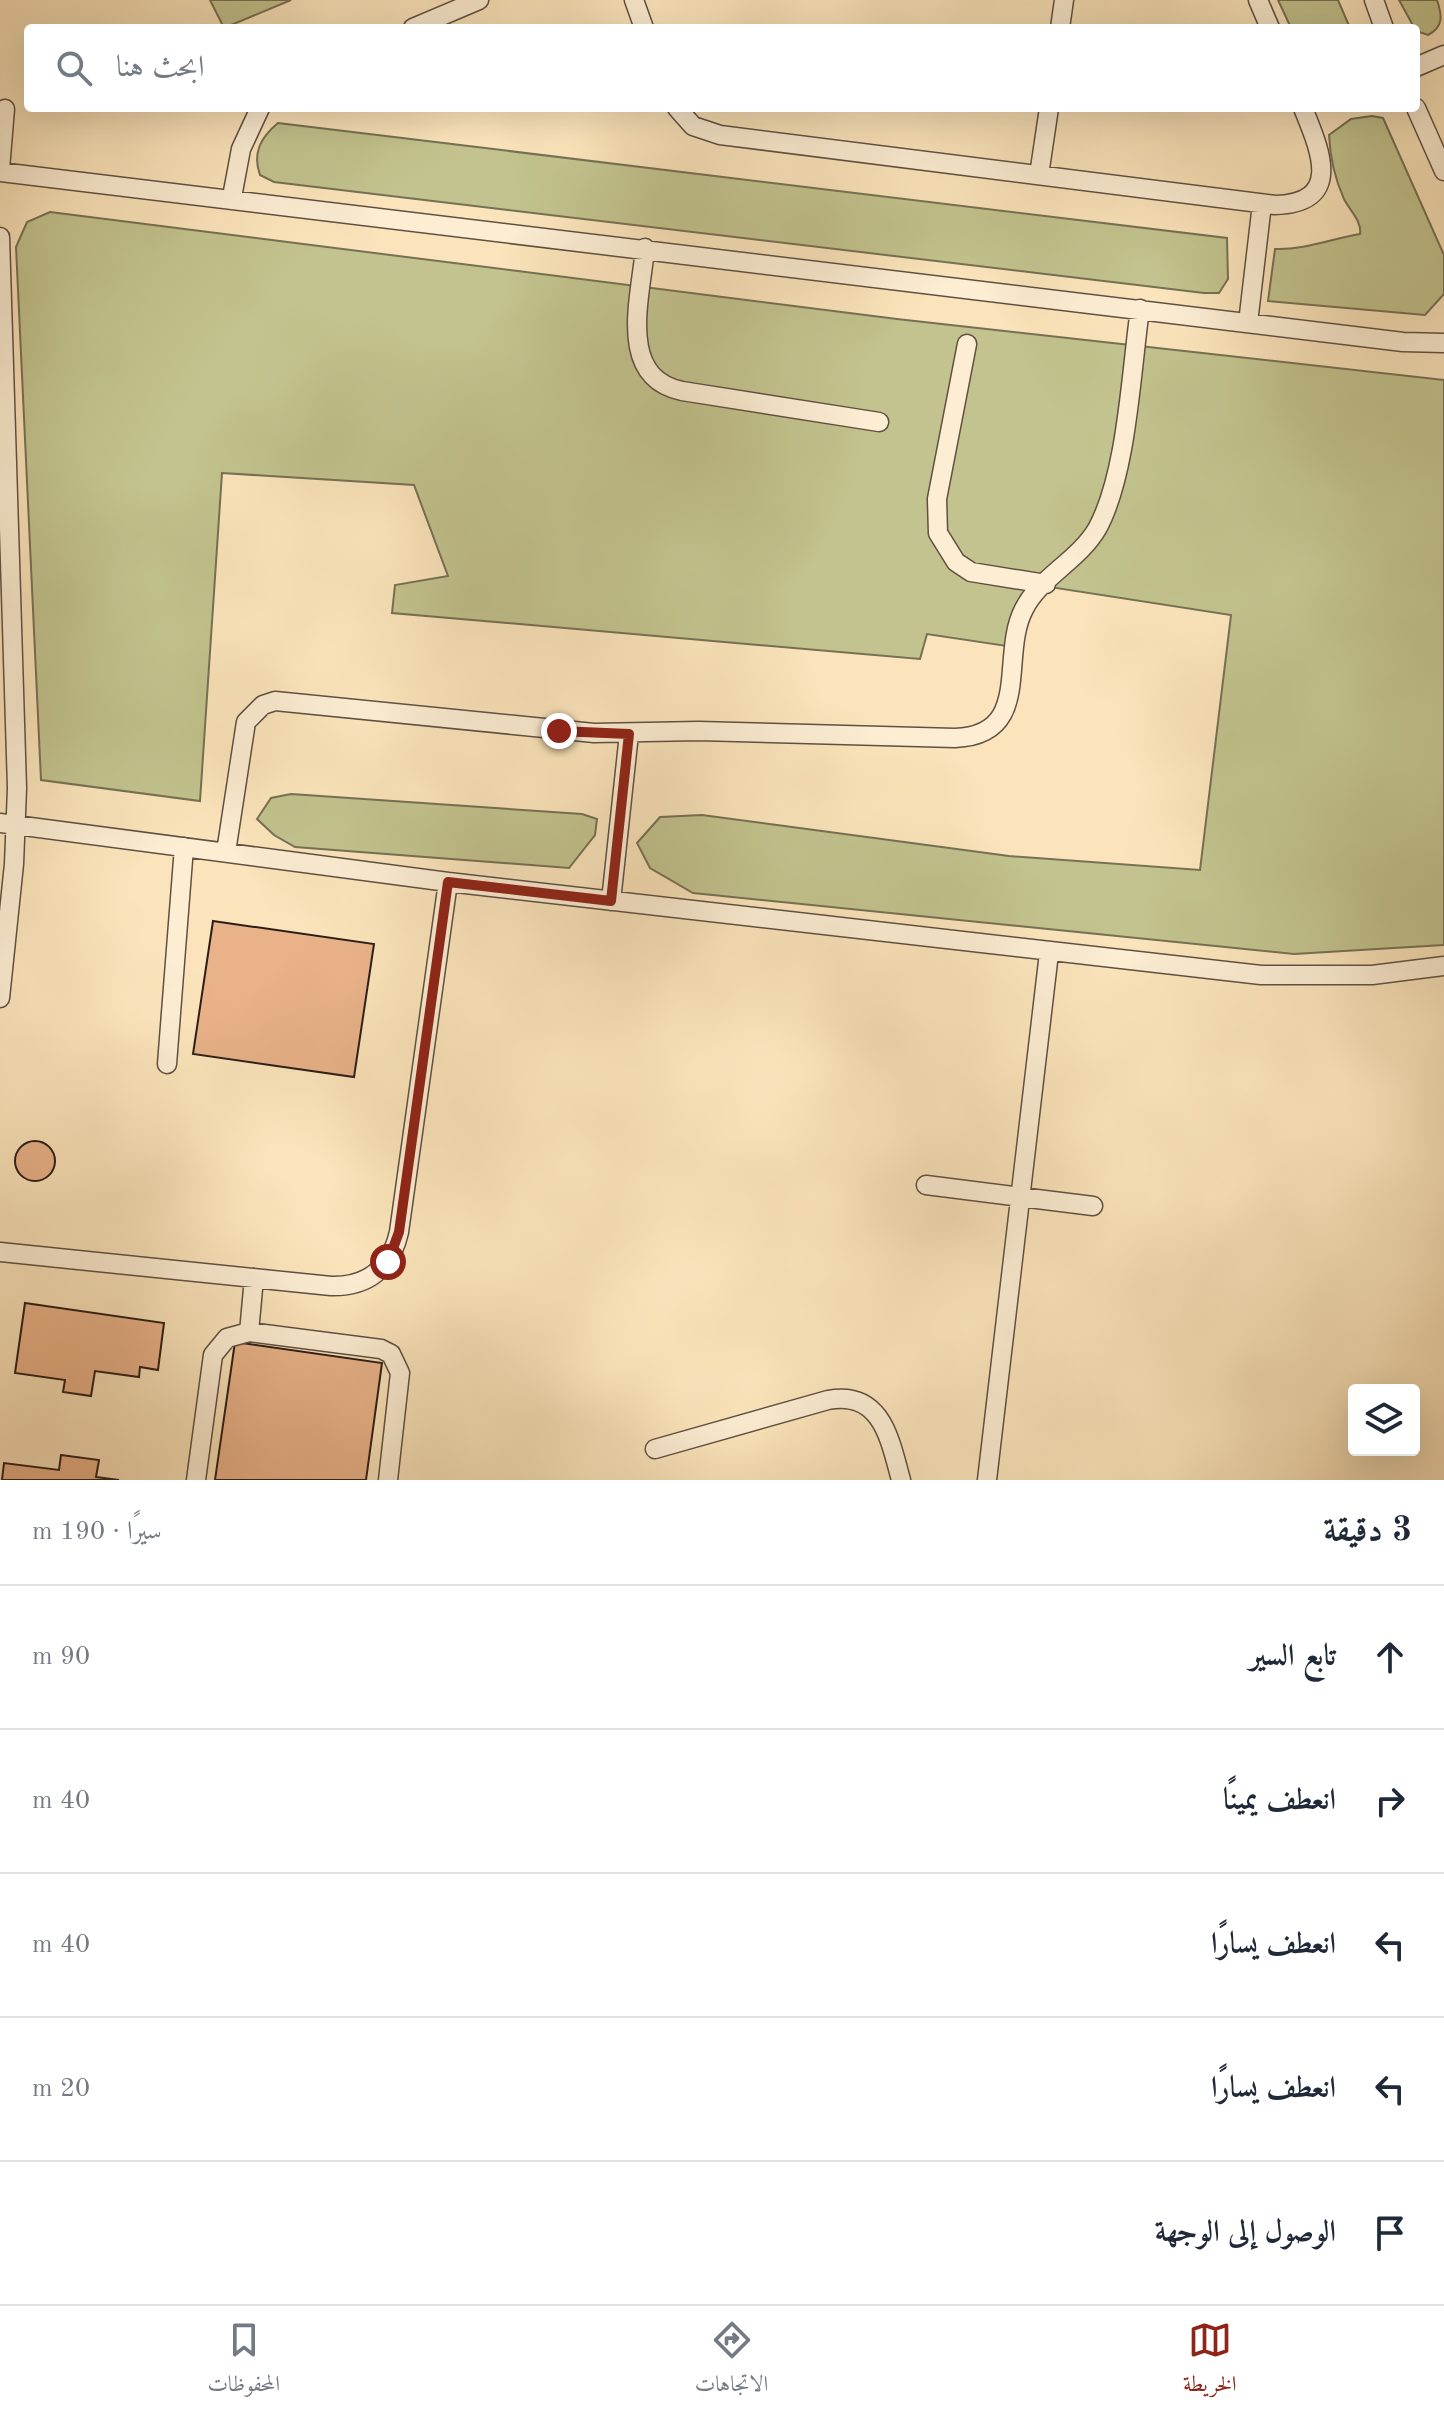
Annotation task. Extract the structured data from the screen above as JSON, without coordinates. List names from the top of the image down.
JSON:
{
  "page": {
    "search": "ابحث هنا",
    "heading": ["3 دقيقة", "سيرًا · 190 m"],
    "list": [
      ["تابع السير", "90 m"],
      ["انعطف يمينًا", "40 m"],
      ["انعطف يسارًا", "40 m"],
      ["انعطف يسارًا", "20 m"],
      "الوصول إلى الوجهة"
    ],
    "nav": ["الخريطة", "الاتجاهات", "المحفوظات"]
  }
}
